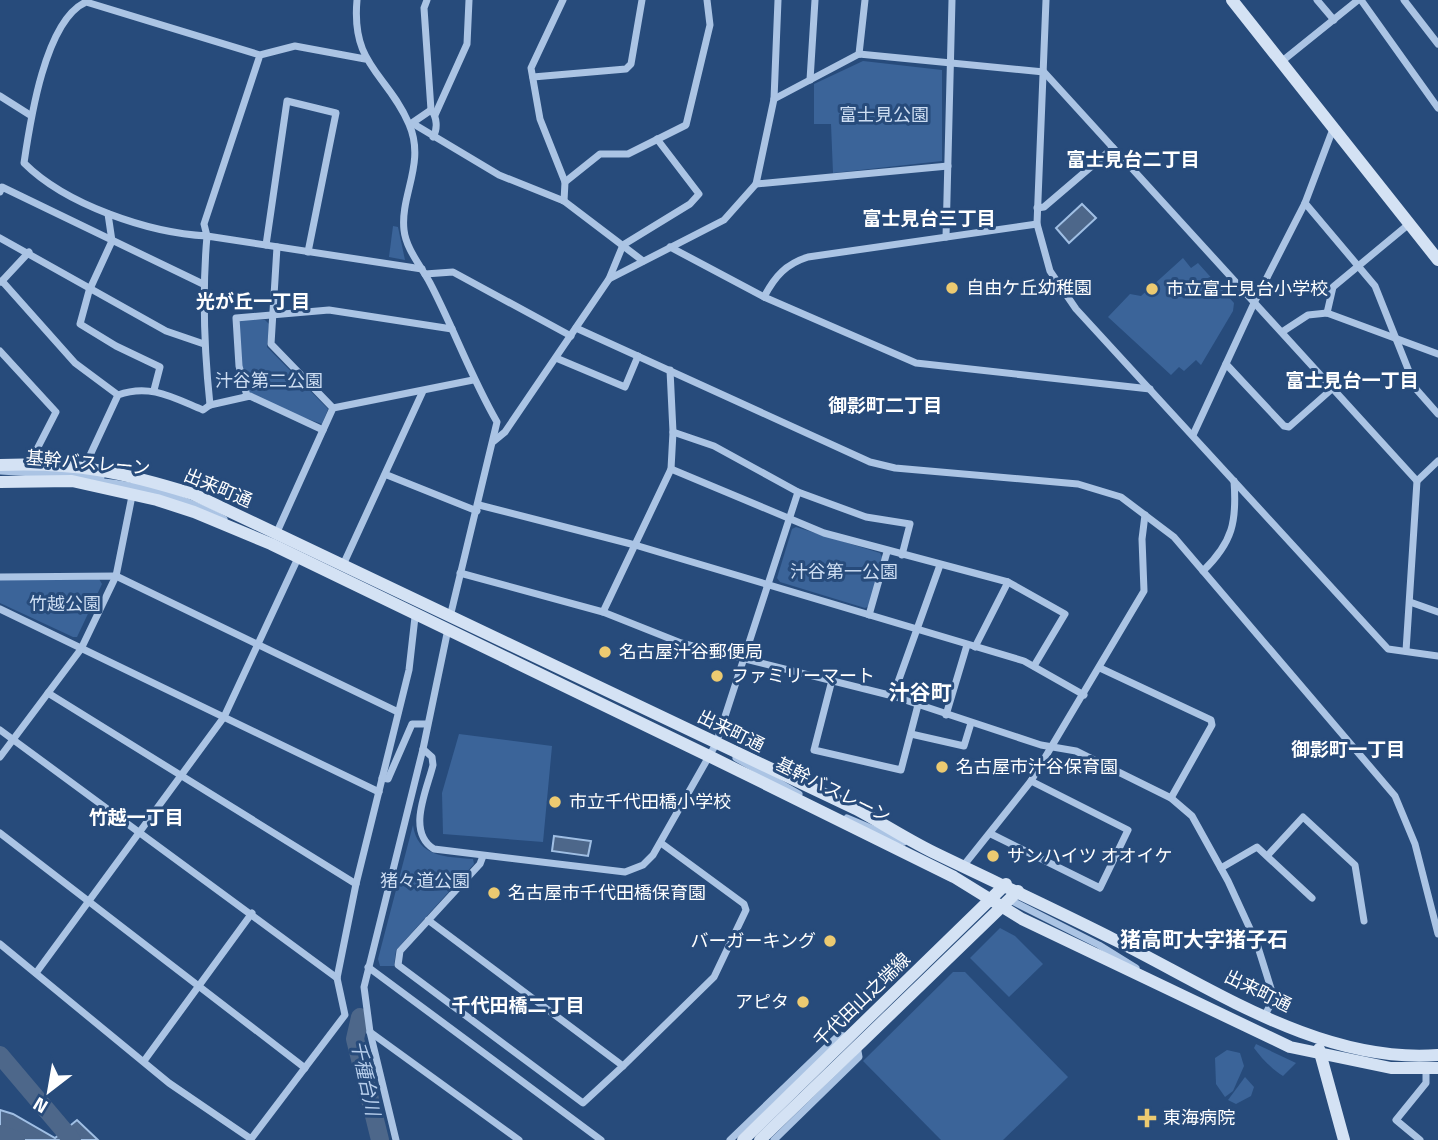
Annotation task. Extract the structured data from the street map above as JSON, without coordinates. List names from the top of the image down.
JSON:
{
  "streets": {
    "main road": ["出来町通", "千代田山之端線"],
    "street": ["基幹バスレーン"]
  },
  "crossings": [
    ["基幹バスレーン", "出来町通"],
    ["出来町通", "千代田山之端線"]
  ],
  "districts": [
    "富士見台二丁目",
    "富士見台三丁目",
    "光が丘一丁目",
    "富士見台一丁目",
    "御影町二丁目",
    "汁谷町",
    "御影町一丁目",
    "竹越一丁目",
    "猪高町大字猪子石",
    "千代田橋二丁目"
  ],
  "water": ["千種台川"],
  "parks": [
    "富士見公園",
    "汁谷第二公園",
    "汁谷第一公園",
    "竹越公園",
    "猪々道公園"
  ],
  "places": {
    "other": [
      "自由ケ丘幼稚園",
      "市立富士見台小学校",
      "名古屋汁谷郵便局",
      "ファミリーマート",
      "名古屋市汁谷保育園",
      "市立千代田橋小学校",
      "サンハイツ オオイケ",
      "名古屋市千代田橋保育園",
      "バーガーキング",
      "アピタ"
    ],
    "health": ["東海病院"]
  },
  "north": "bottom left"
}
